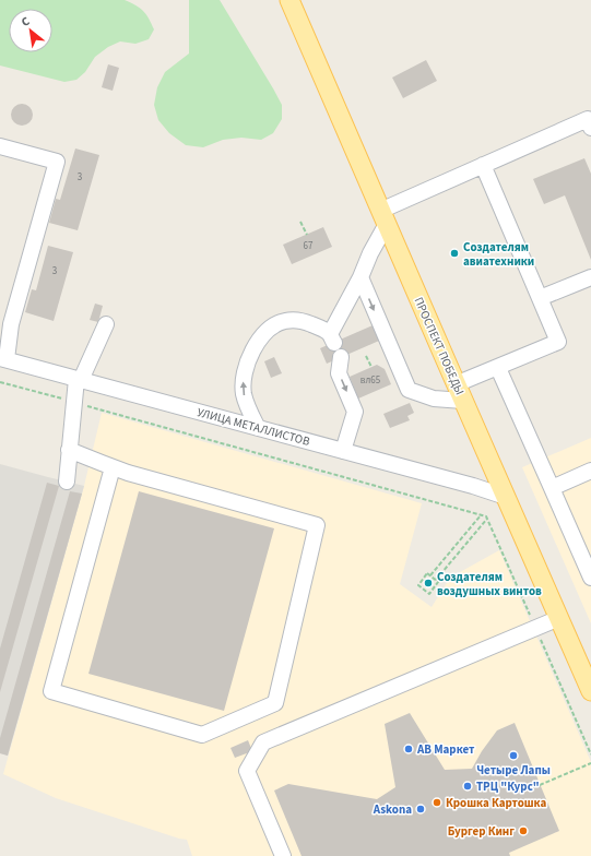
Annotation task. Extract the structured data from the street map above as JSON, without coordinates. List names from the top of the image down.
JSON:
{
  "streets": {
    "main road": ["ПРОСПЕКТ ПОБЕДЫ"],
    "street": ["УЛИЦА МЕТАЛЛИСТОВ"]
  },
  "crossings": [
    ["ПРОСПЕКТ ПОБЕДЫ", "УЛИЦА МЕТАЛЛИСТОВ"]
  ],
  "places": [
    "Создателям авиатехники",
    "Создателям воздушных винтов",
    "АВ Маркет",
    "Четыре Лапы",
    "ТРЦ \"Курс\"",
    "Крошка Картошка",
    "Askona",
    "Бургер Кинг"
  ],
  "house_numbers": [
    "3",
    "67",
    "3",
    "вл65"
  ],
  "north": "top left"
}
